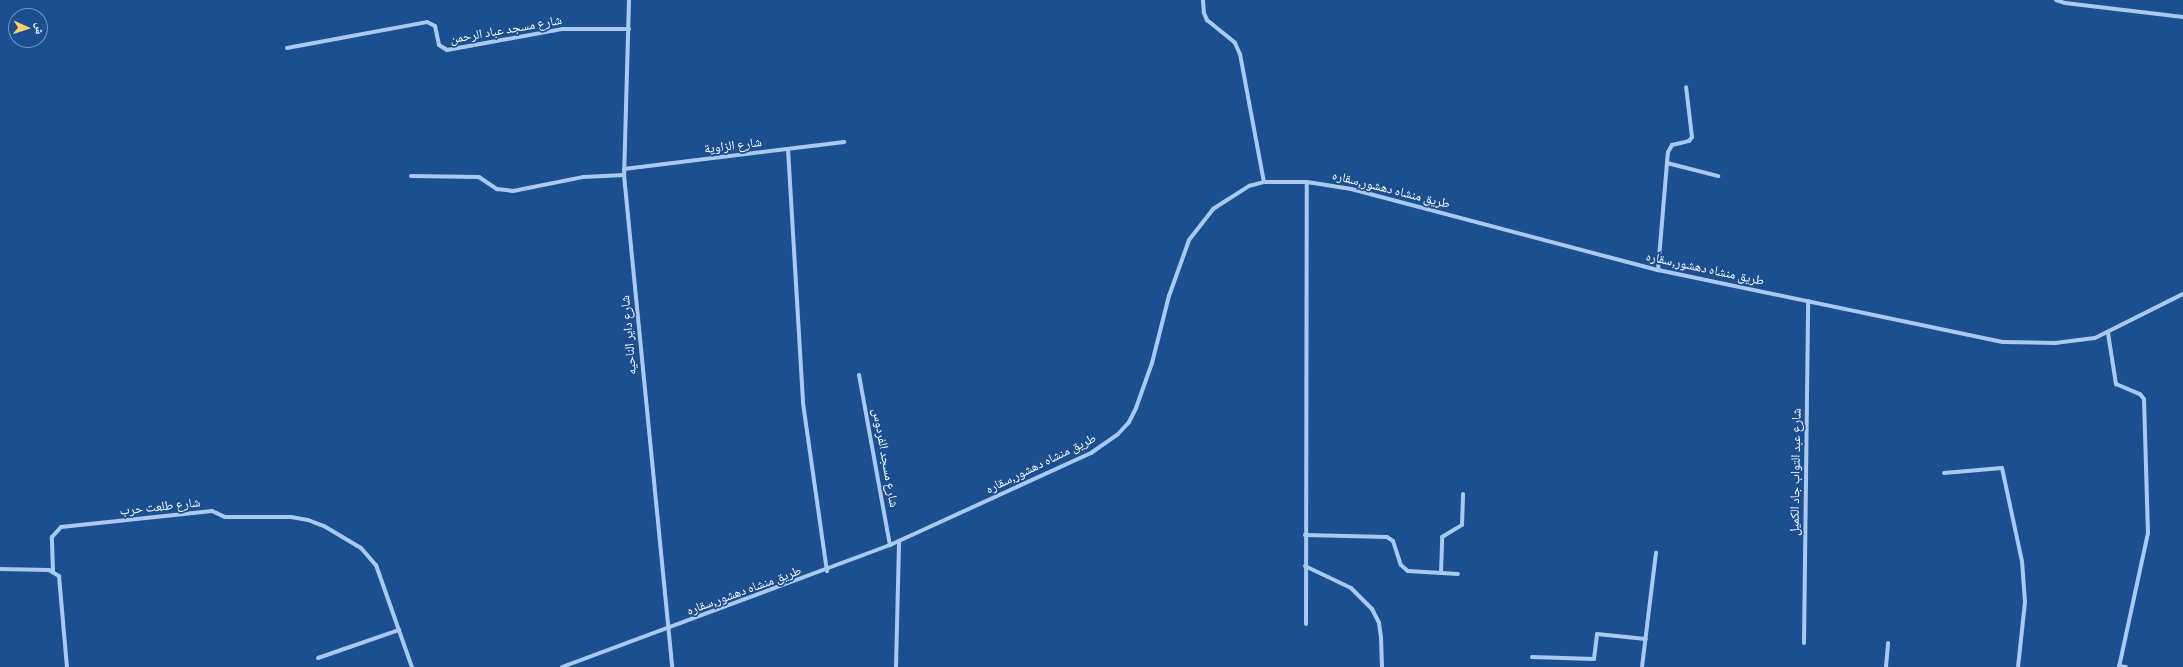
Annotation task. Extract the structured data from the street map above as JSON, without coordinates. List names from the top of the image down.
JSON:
{
  "streets": {
    "street": [
      "شارع مسجد عباد الرحمن",
      "شارع الزاوية",
      "طريق منشاه دهشور,سقاره",
      "شارع داير الناحيه",
      "شارع مسجد الفردوس",
      "شارع عبد التواب جاد الكميل",
      "شارع طلعت حرب"
    ]
  },
  "crossings": [
    ["شارع مسجد عباد الرحمن", "شارع داير الناحيه"],
    ["شارع الزاوية", "شارع داير الناحيه"],
    ["طريق منشاه دهشور,سقاره", "شارع داير الناحيه"],
    ["طريق منشاه دهشور,سقاره", "شارع مسجد الفردوس"],
    ["طريق منشاه دهشور,سقاره", "شارع عبد التواب جاد الكميل"]
  ],
  "north": "right"
}
